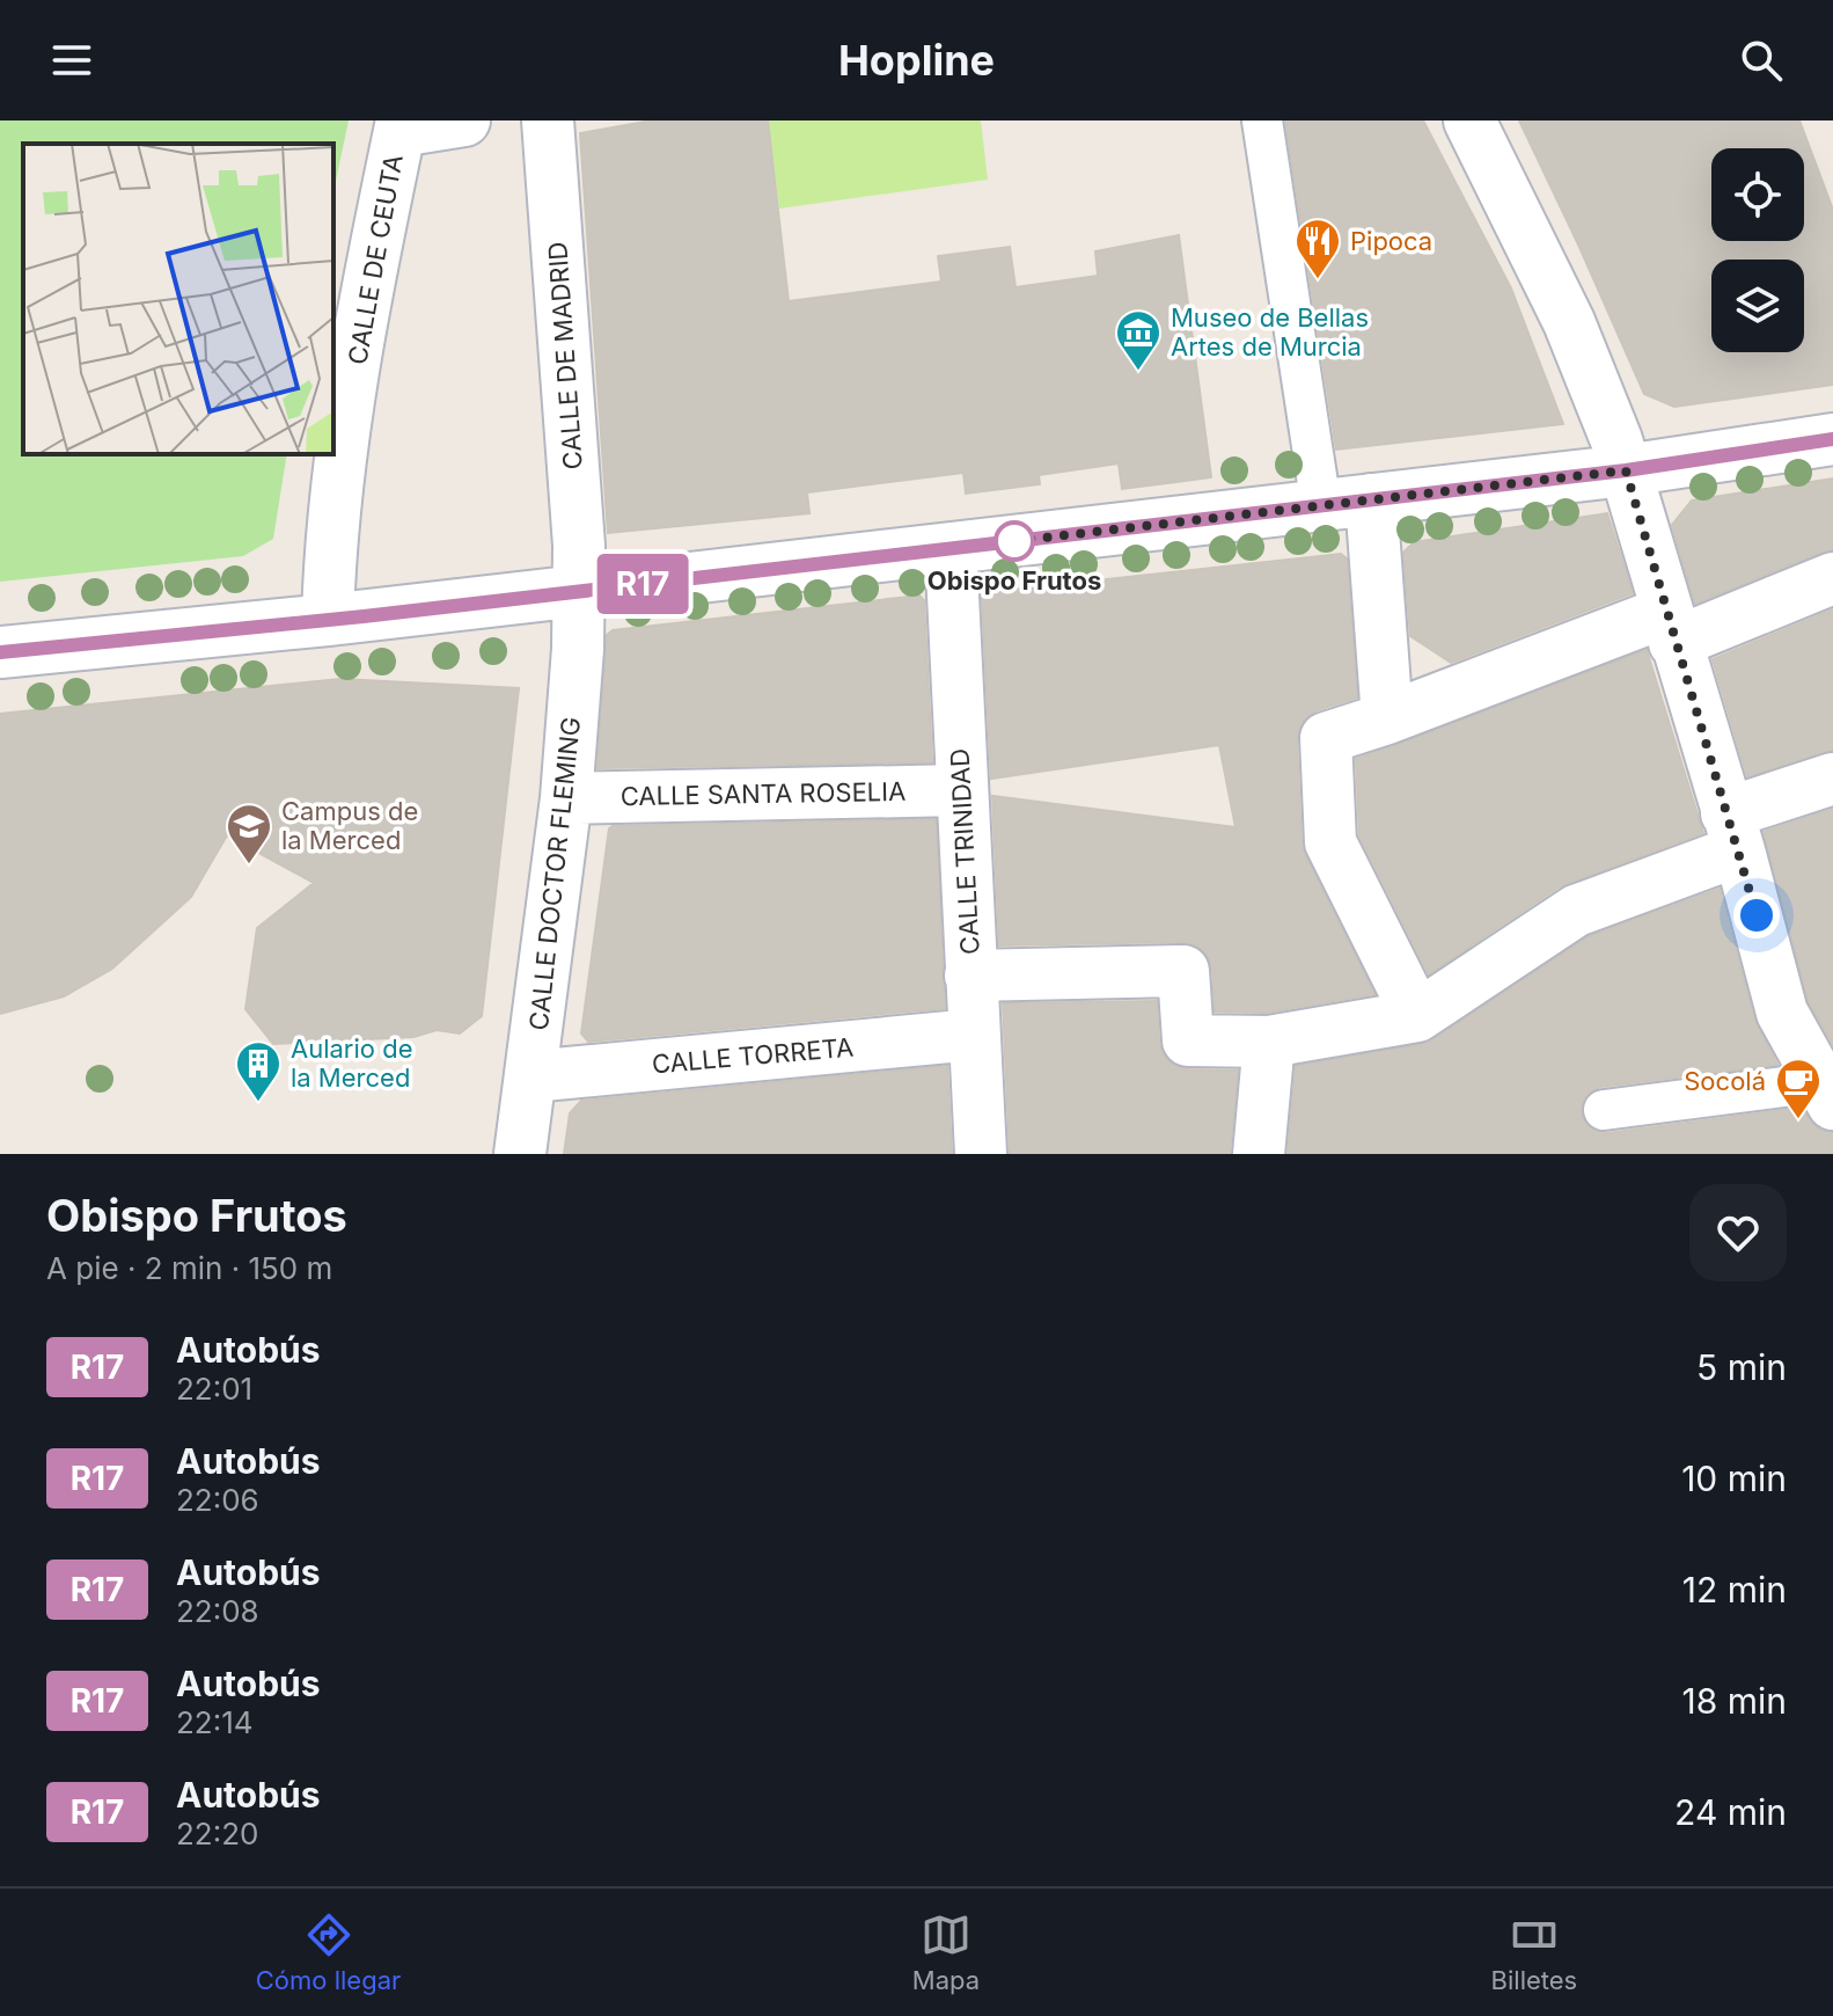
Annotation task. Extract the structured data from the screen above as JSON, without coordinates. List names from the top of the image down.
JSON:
{
  "streets": {
    "street": [
      "CALLE DE CEUTA",
      "CALLE DE MADRID",
      "CALLE SANTA ROSELIA",
      "CALLE TRINIDAD",
      "CALLE DOCTOR FLEMING",
      "CALLE TORRETA"
    ]
  },
  "crossings": [
    ["CALLE DE MADRID", "CALLE DOCTOR FLEMING"],
    ["CALLE SANTA ROSELIA", "CALLE TRINIDAD"],
    ["CALLE SANTA ROSELIA", "CALLE DOCTOR FLEMING"],
    ["CALLE TRINIDAD", "CALLE TORRETA"],
    ["CALLE DOCTOR FLEMING", "CALLE TORRETA"]
  ],
  "places": {
    "restaurant": ["Pipoca"],
    "museum": ["Museo de Bellas Artes de Murcia"],
    "other": ["Obispo Frutos"],
    "school or university": ["Campus de la Merced"],
    "building": ["Aulario de la Merced"],
    "cafe": ["Socolá"]
  },
  "lines": ["bus line R17"],
  "page": {
    "header": "Hopline",
    "on_map": "R17",
    "heading": ["Obispo Frutos", "A pie · 2 min · 150 m"],
    "list": [
      {
        "mark": "R17",
        "name": "Autobús",
        "note": "22:01",
        "value": "5 min"
      },
      {
        "mark": "R17",
        "name": "Autobús",
        "note": "22:06",
        "value": "10 min"
      },
      {
        "mark": "R17",
        "name": "Autobús",
        "note": "22:08",
        "value": "12 min"
      },
      {
        "mark": "R17",
        "name": "Autobús",
        "note": "22:14",
        "value": "18 min"
      },
      {
        "mark": "R17",
        "name": "Autobús",
        "note": "22:20",
        "value": "24 min"
      }
    ],
    "tabs": ["Cómo llegar", "Mapa", "Billetes"]
  }
}
